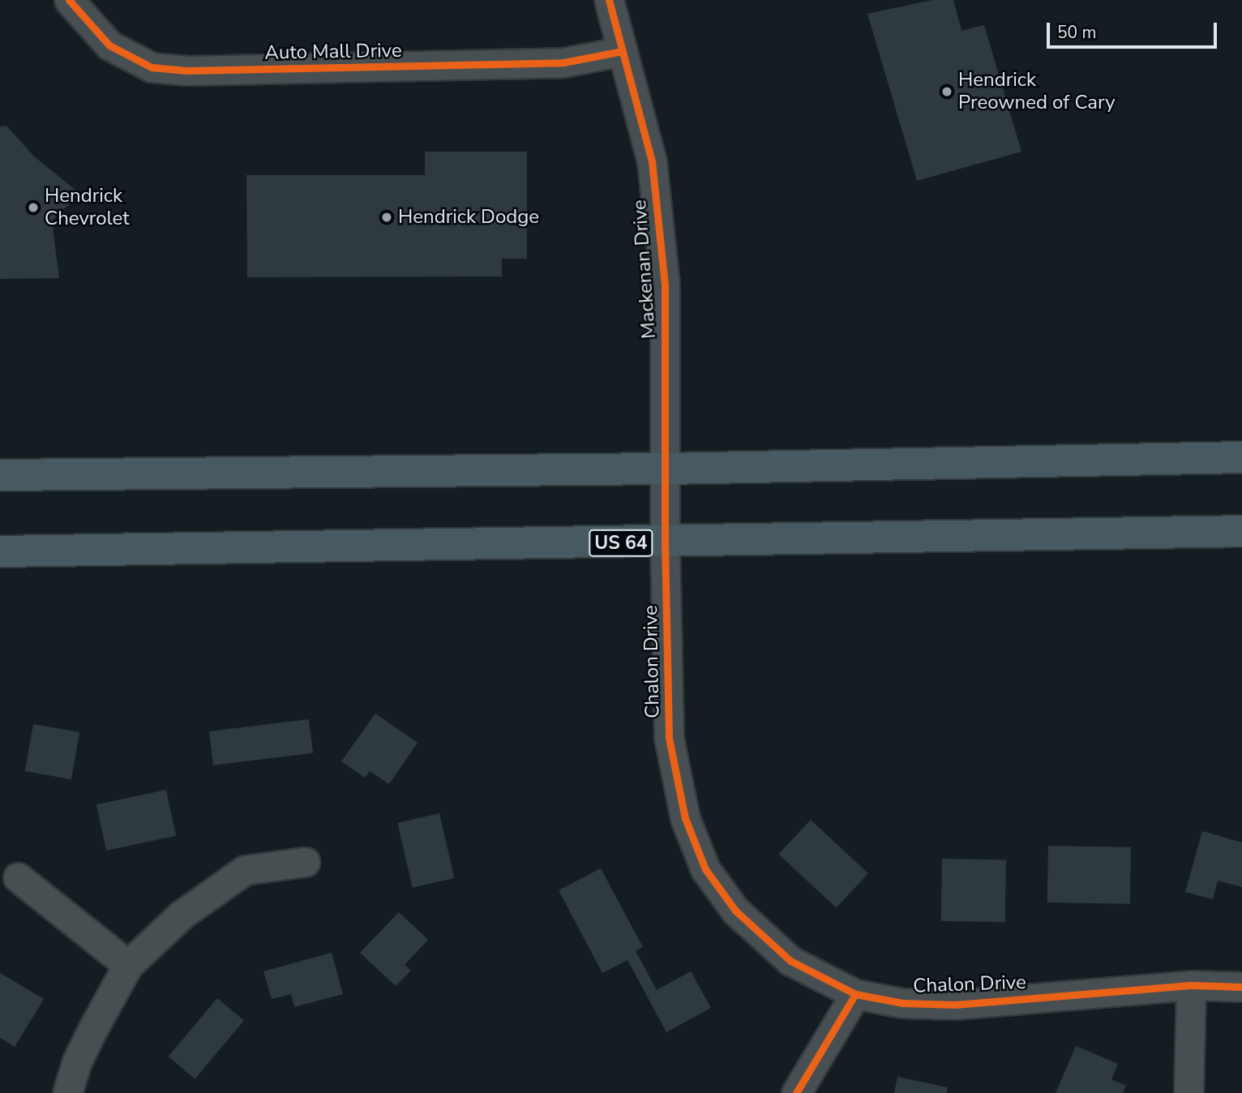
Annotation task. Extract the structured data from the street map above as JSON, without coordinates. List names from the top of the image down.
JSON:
{
  "streets": {
    "highway": ["US 64"],
    "street": ["Auto Mall Drive", "Mackenan Drive", "Chalon Drive"]
  },
  "crossings": [
    ["Auto Mall Drive", "Mackenan Drive"],
    ["Mackenan Drive", "US 64"],
    ["Mackenan Drive", "Chalon Drive"],
    ["US 64", "Chalon Drive"]
  ],
  "places": ["Hendrick Preowned of Cary", "Hendrick Chevrolet", "Hendrick Dodge"],
  "scale_bar": "50 m"
}
